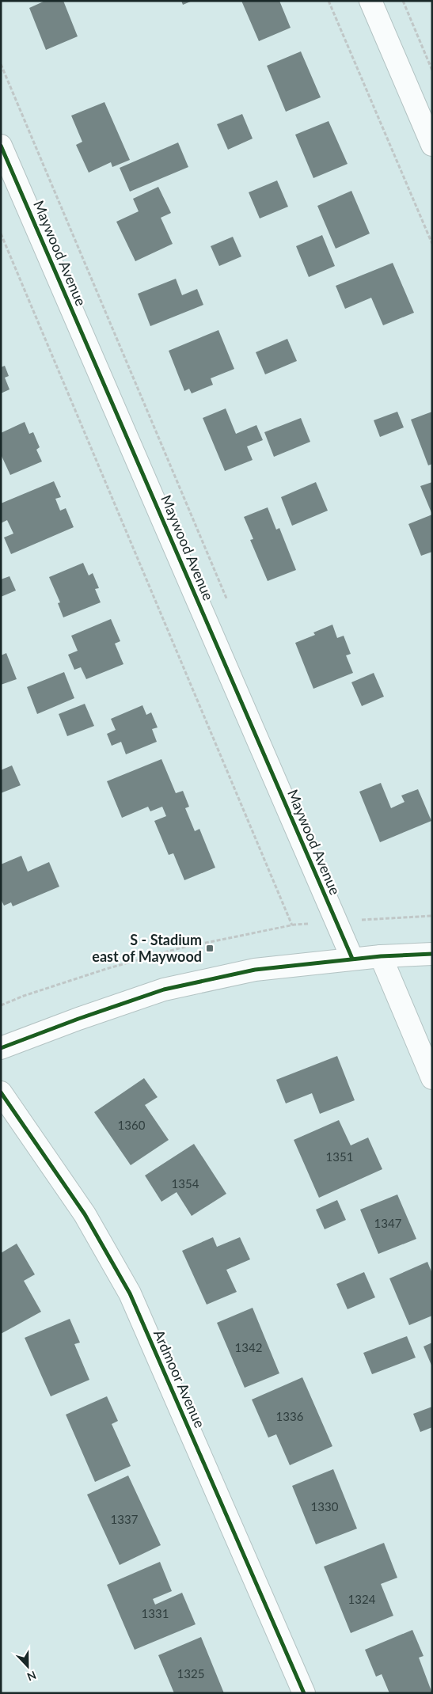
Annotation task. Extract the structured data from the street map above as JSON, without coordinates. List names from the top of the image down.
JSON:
{
  "streets": {
    "street": ["Maywood Avenue", "Ardmoor Avenue"]
  },
  "places": {
    "transit": ["S - Stadium east of Maywood"]
  },
  "house_numbers": [
    "1360",
    "1351",
    "1354",
    "1347",
    "1342",
    "1336",
    "1330",
    "1337",
    "1324",
    "1331",
    "1325"
  ],
  "north": "bottom"
}
